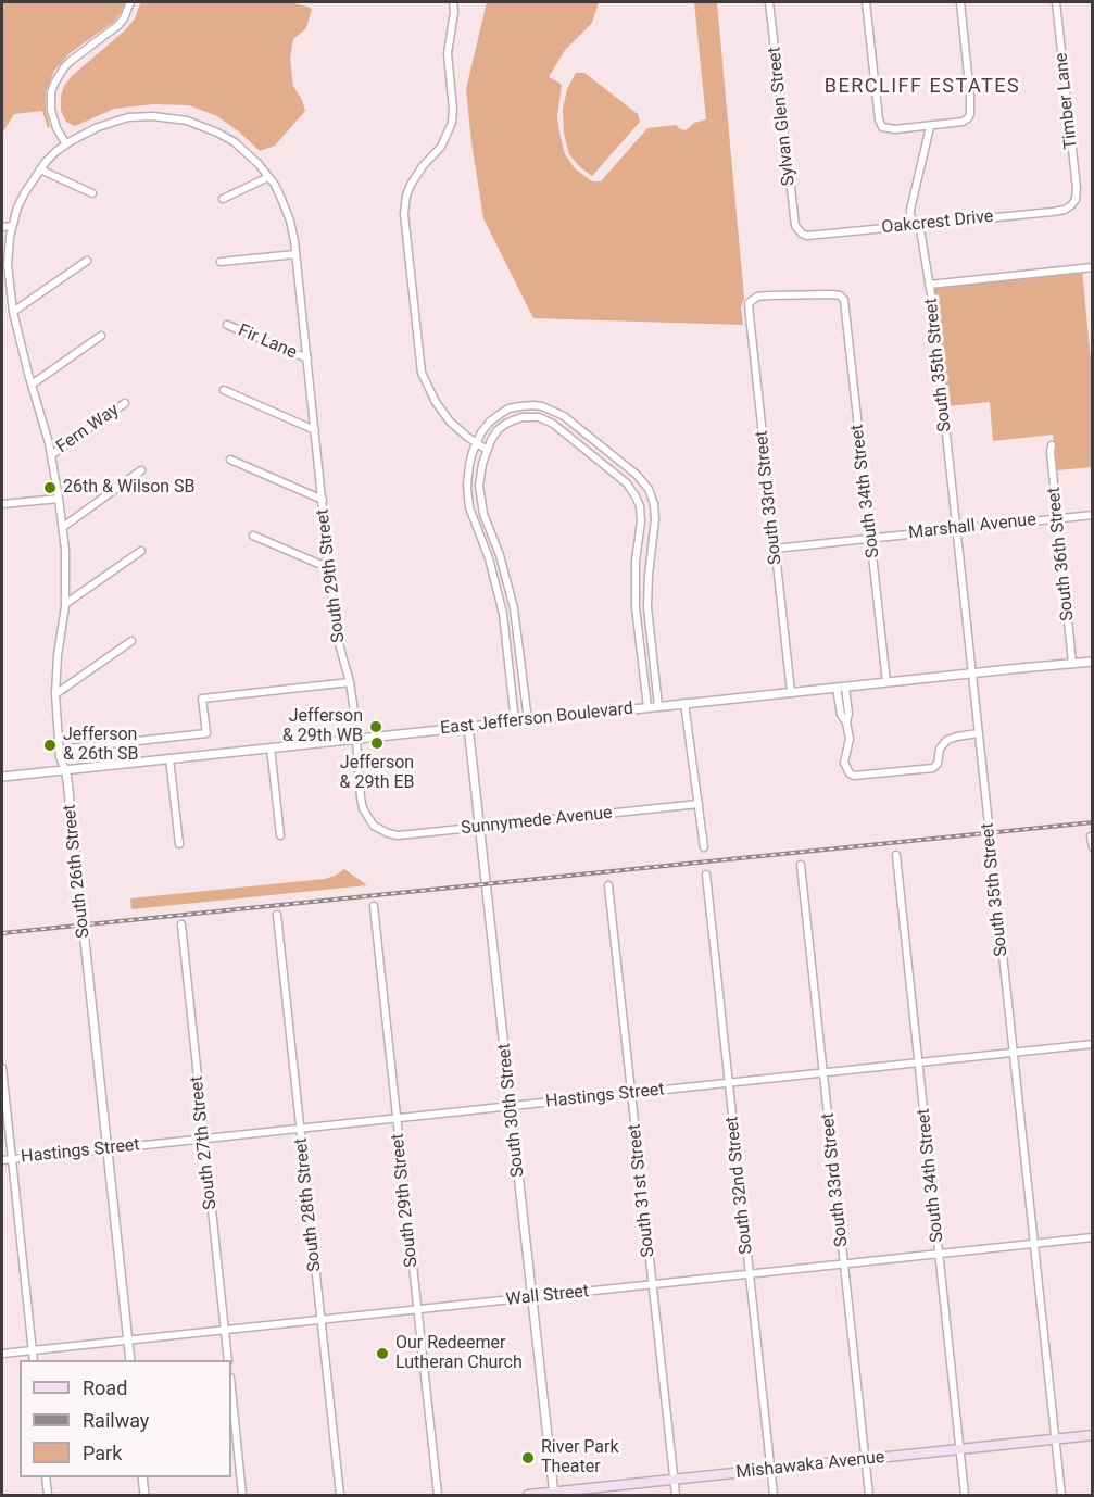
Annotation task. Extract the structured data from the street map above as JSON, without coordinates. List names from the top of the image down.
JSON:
{
  "streets": {
    "main road": ["Mishawaka Avenue"],
    "street": [
      "Timber Lane",
      "Sylvan Glen Street",
      "Oakcrest Drive",
      "Fir Lane",
      "South 35th Street",
      "Fern Way",
      "South 34th Street",
      "South 33rd Street",
      "Marshall Avenue",
      "South 36th Street",
      "South 29th Street",
      "East Jefferson Boulevard",
      "Sunnymede Avenue",
      "South 26th Street",
      "Hastings Street",
      "South 30th Street",
      "South 27th Street",
      "South 32nd Street",
      "South 31st Street",
      "South 28th Street",
      "Wall Street"
    ]
  },
  "crossings": [
    ["Timber Lane", "Oakcrest Drive"],
    ["Sylvan Glen Street", "Oakcrest Drive"],
    ["Oakcrest Drive", "South 35th Street"],
    ["Fir Lane", "South 29th Street"],
    ["South 35th Street", "Marshall Avenue"],
    ["South 35th Street", "East Jefferson Boulevard"],
    ["South 35th Street", "Hastings Street"],
    ["South 35th Street", "Wall Street"],
    ["South 35th Street", "Mishawaka Avenue"],
    ["Fern Way", "South 26th Street"],
    ["South 34th Street", "South 33rd Street"],
    ["South 34th Street", "Marshall Avenue"],
    ["South 34th Street", "East Jefferson Boulevard"],
    ["South 34th Street", "Hastings Street"],
    ["South 34th Street", "Wall Street"],
    ["South 34th Street", "Mishawaka Avenue"],
    ["South 33rd Street", "Marshall Avenue"],
    ["South 33rd Street", "East Jefferson Boulevard"],
    ["South 33rd Street", "Hastings Street"],
    ["South 33rd Street", "Wall Street"],
    ["South 33rd Street", "Mishawaka Avenue"],
    ["Marshall Avenue", "South 36th Street"],
    ["South 36th Street", "East Jefferson Boulevard"],
    ["South 29th Street", "East Jefferson Boulevard"],
    ["South 29th Street", "Sunnymede Avenue"],
    ["South 29th Street", "South 26th Street"],
    ["South 29th Street", "Hastings Street"],
    ["South 29th Street", "Wall Street"],
    ["East Jefferson Boulevard", "South 26th Street"],
    ["East Jefferson Boulevard", "South 30th Street"],
    ["Sunnymede Avenue", "South 30th Street"],
    ["South 26th Street", "Hastings Street"],
    ["South 26th Street", "Wall Street"],
    ["Hastings Street", "South 30th Street"],
    ["Hastings Street", "South 27th Street"],
    ["Hastings Street", "South 32nd Street"],
    ["Hastings Street", "South 31st Street"],
    ["Hastings Street", "South 28th Street"],
    ["South 30th Street", "Wall Street"],
    ["South 30th Street", "Mishawaka Avenue"],
    ["South 27th Street", "Wall Street"],
    ["South 32nd Street", "Wall Street"],
    ["South 32nd Street", "Mishawaka Avenue"],
    ["South 31st Street", "Wall Street"],
    ["South 31st Street", "Mishawaka Avenue"],
    ["South 28th Street", "Wall Street"]
  ],
  "districts": ["BERCLIFF ESTATES"],
  "places": [
    "26th & Wilson SB",
    "Jefferson & 29th WB",
    "Jefferson & 29th EB",
    "Jefferson & 26th SB",
    "Our Redeemer Lutheran Church",
    "River Park Theater"
  ],
  "legend": ["Road", "Railway", "Park"]
}
